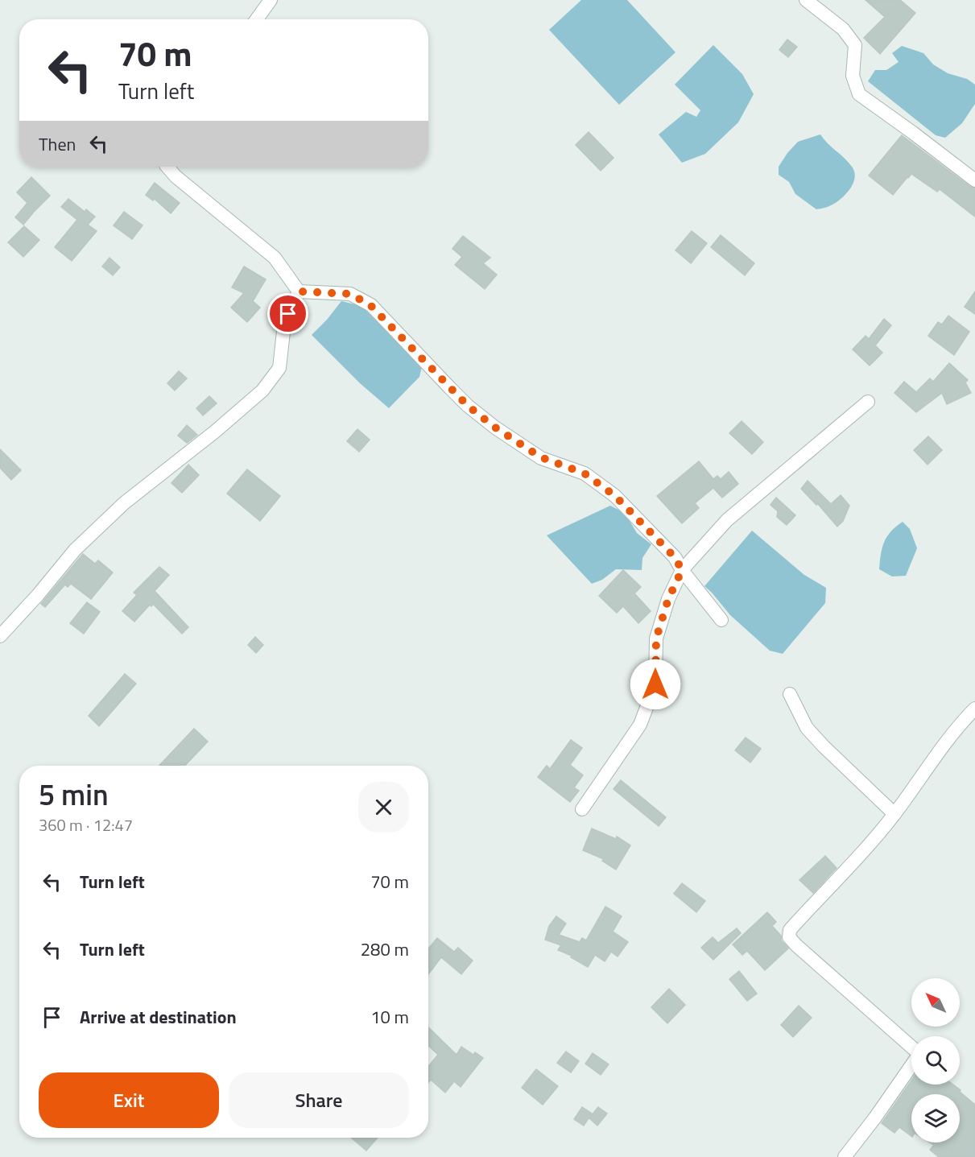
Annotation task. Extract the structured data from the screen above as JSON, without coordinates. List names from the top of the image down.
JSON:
{
  "north": "top left",
  "page": {
    "turn": ["70 m", "Turn left"],
    "then": "Then",
    "heading": ["5 min", "360 m · 12:47"],
    "list": [
      {
        "name": "Turn left",
        "value": "70 m"
      },
      {
        "name": "Turn left",
        "value": "280 m"
      },
      {
        "name": "Arrive at destination",
        "value": "10 m"
      }
    ],
    "buttons": ["Exit", "Share"]
  }
}
